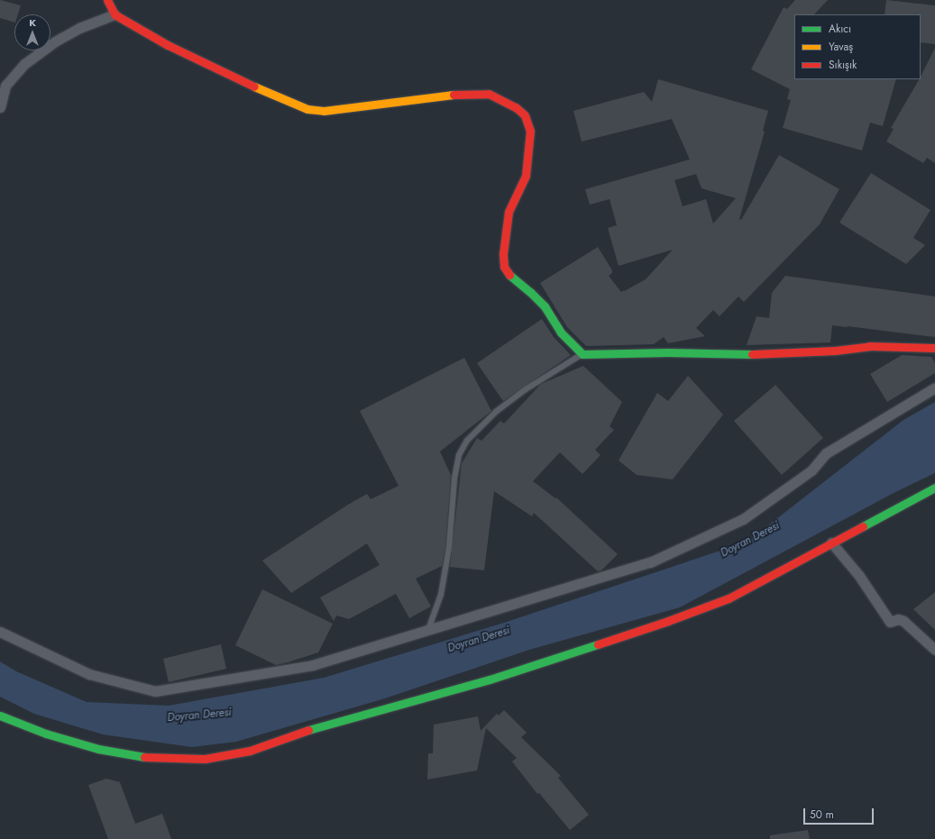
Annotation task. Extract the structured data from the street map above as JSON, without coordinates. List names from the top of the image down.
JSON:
{
  "water": ["Doyran Deresi"],
  "legend": ["Akıcı", "Yavaş", "Sıkışık"],
  "scale_bar": "50 m",
  "north": "top"
}
